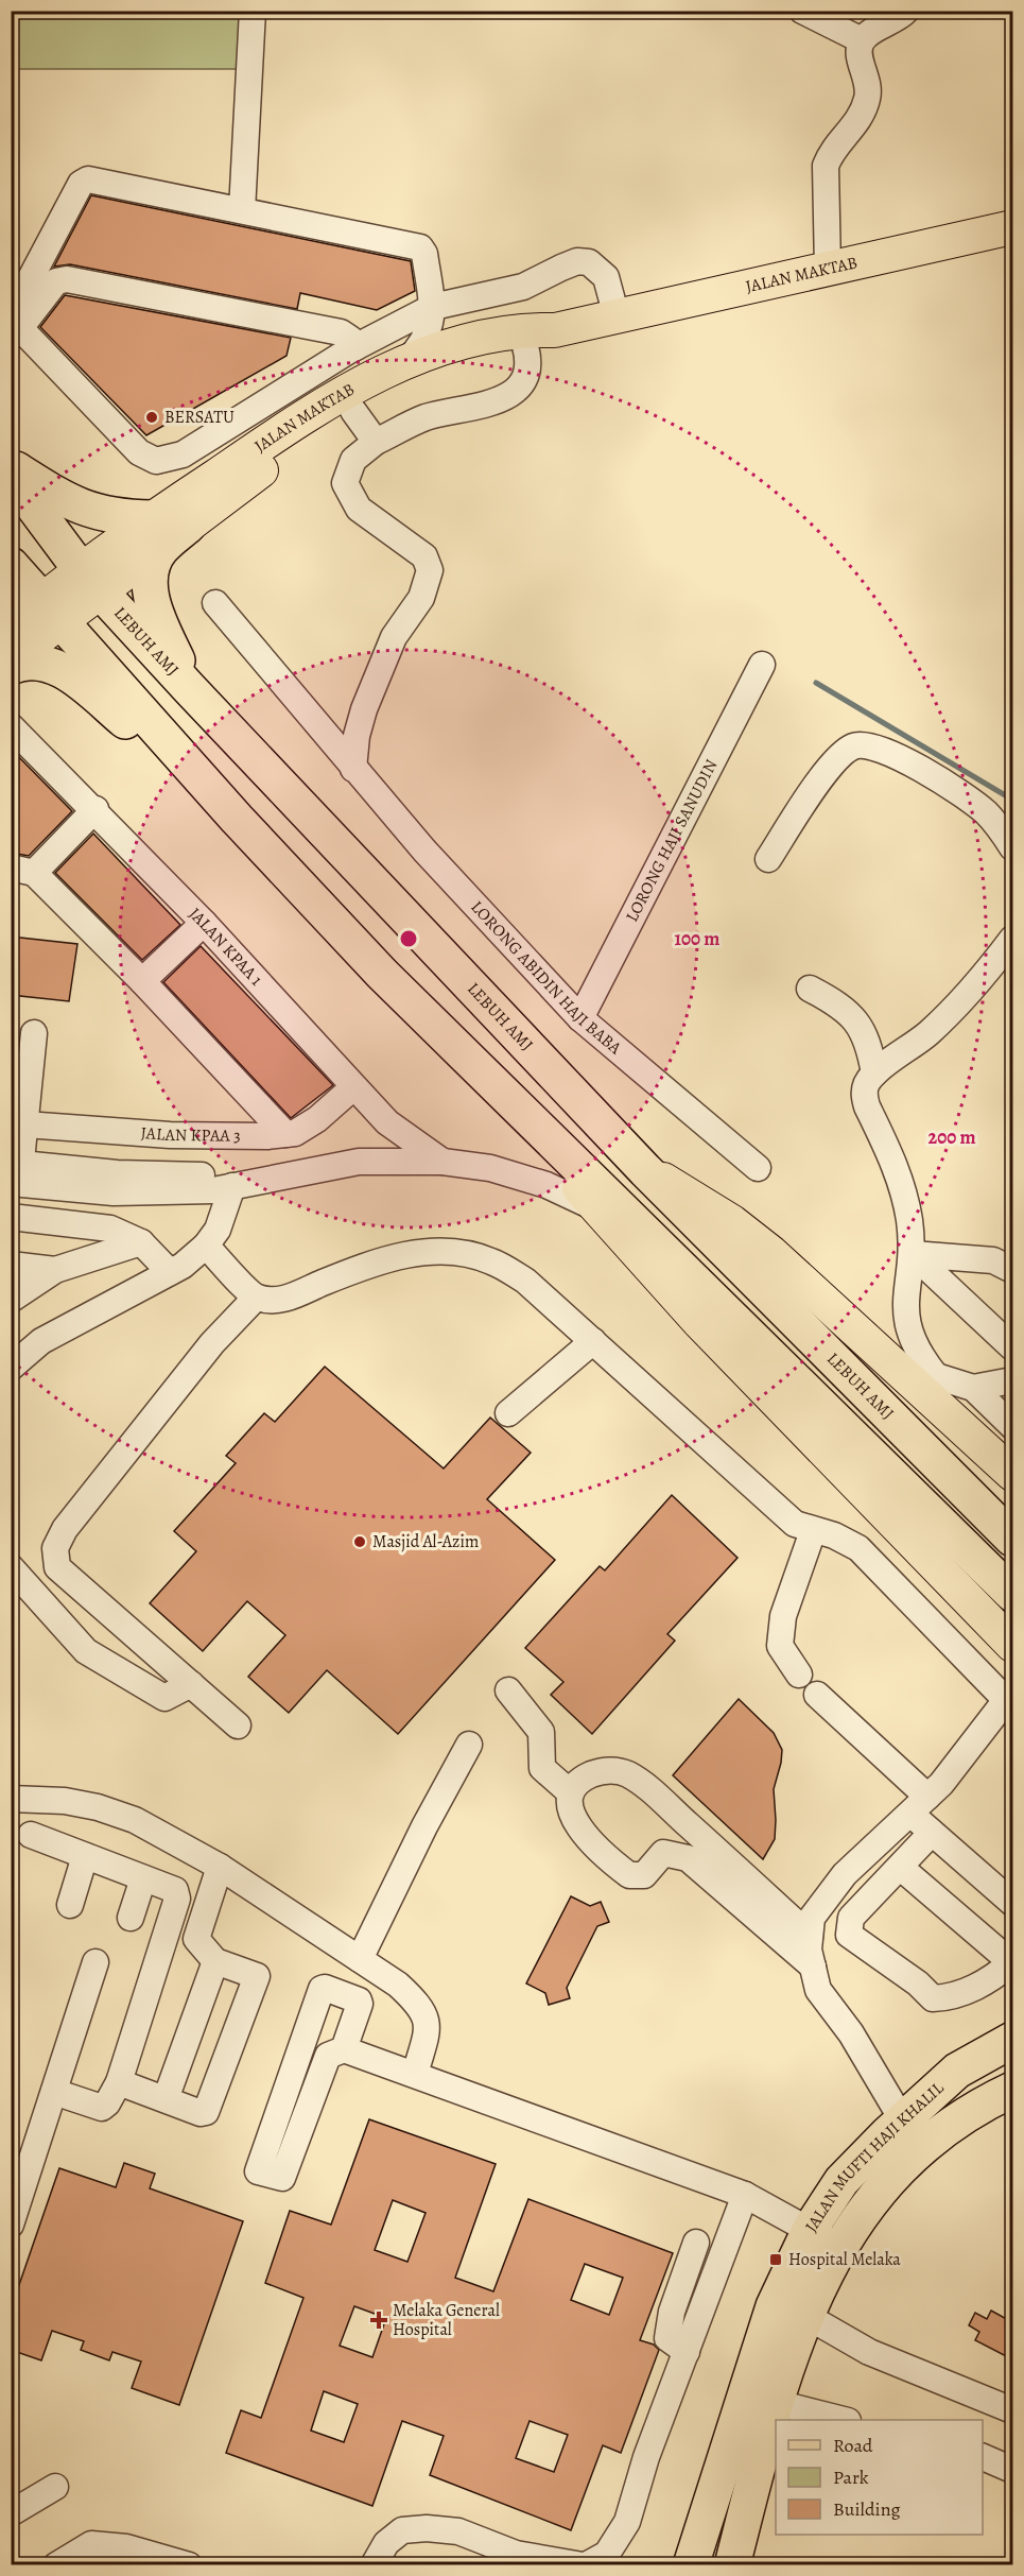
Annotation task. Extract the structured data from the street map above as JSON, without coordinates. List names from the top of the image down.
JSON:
{
  "streets": {
    "highway": ["LEBUH AMJ", "JALAN MUFTI HAJI KHALIL"],
    "main road": ["JALAN MAKTAB"],
    "street": [
      "LORONG HAJI SANUDIN",
      "JALAN KPAA 1",
      "LORONG ABIDIN HAJI BABA",
      "JALAN KPAA 3"
    ]
  },
  "crossings": [
    ["JALAN MAKTAB", "LEBUH AMJ"],
    ["LORONG HAJI SANUDIN", "LORONG ABIDIN HAJI BABA"],
    ["JALAN KPAA 1", "JALAN KPAA 3"]
  ],
  "places": {
    "other": ["BERSATU", "Masjid Al-Azim"],
    "transit": ["Hospital Melaka"],
    "health": ["Melaka General Hospital"]
  },
  "legend": ["Road", "Park", "Building"],
  "rings": ["100 m", "200 m"]
}
